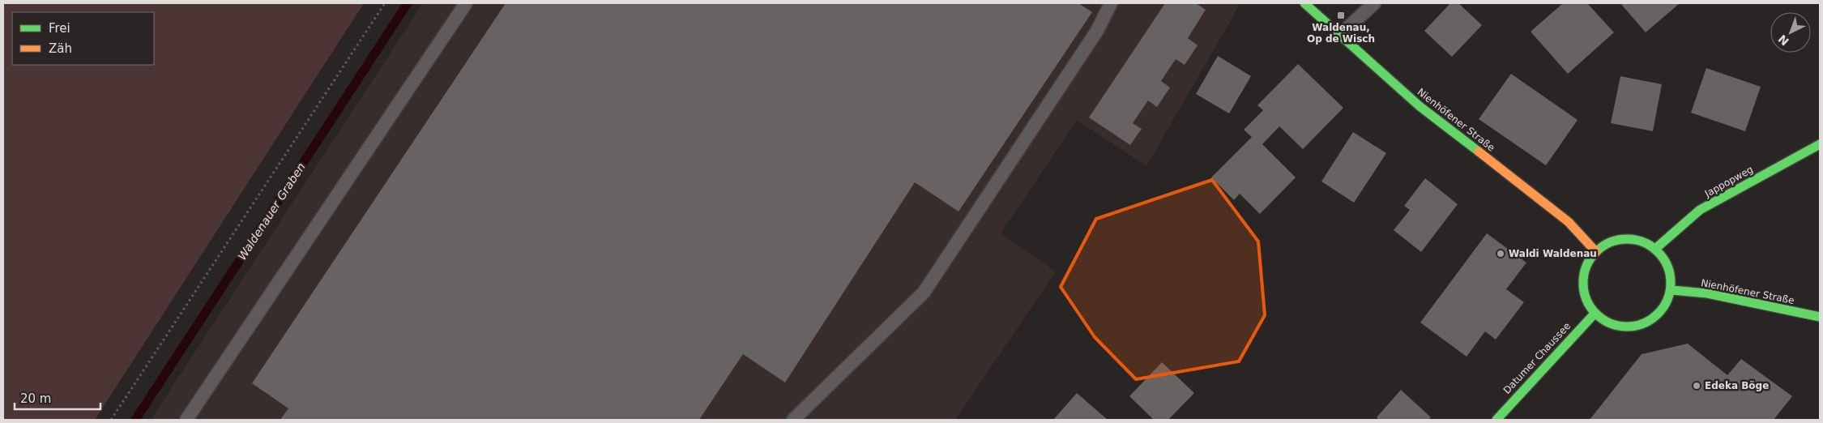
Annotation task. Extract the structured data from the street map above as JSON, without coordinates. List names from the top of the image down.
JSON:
{
  "streets": {
    "street": ["Nienhöfener Straße", "Jappopweg", "Datumer Chaussee"]
  },
  "crossings": [
    ["Nienhöfener Straße", "Jappopweg"],
    ["Nienhöfener Straße", "Datumer Chaussee"],
    ["Jappopweg", "Datumer Chaussee"]
  ],
  "water": ["Waldenauer Graben"],
  "places": {
    "transit": ["Waldenau, Op de Wisch"],
    "other": ["Waldi Waldenau", "Edeka Böge"]
  },
  "legend": ["Frei", "Zäh"],
  "scale_bar": "20 m",
  "north": "bottom left"
}
